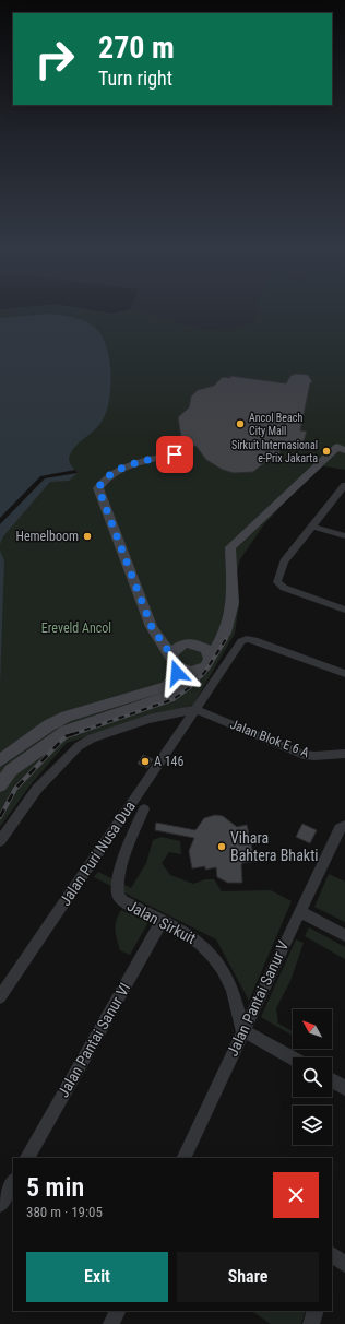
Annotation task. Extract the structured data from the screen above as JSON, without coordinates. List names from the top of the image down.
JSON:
{
  "streets": {
    "street": [
      "Jalan Blok E 6 A",
      "Jalan Puri Nusa Dua",
      "Jalan Sirkuit",
      "Jalan Pantai Sanur V",
      "Jalan Pantai Sanur VI"
    ]
  },
  "crossings": [
    ["Jalan Blok E 6 A", "Jalan Puri Nusa Dua"],
    ["Jalan Sirkuit", "Jalan Pantai Sanur V"],
    ["Jalan Sirkuit", "Jalan Pantai Sanur VI"]
  ],
  "parks": ["Ereveld Ancol"],
  "places": [
    "Ancol Beach City Mall",
    "Sirkuit Internasional e-Prix Jakarta",
    "Hemelboom",
    "A 146",
    "Vihara Bahtera Bhakti"
  ],
  "north": "top left",
  "page": {
    "turn": ["270 m", "Turn right"],
    "heading": ["5 min", "380 m · 19:05"],
    "buttons": ["Exit", "Share"]
  }
}
